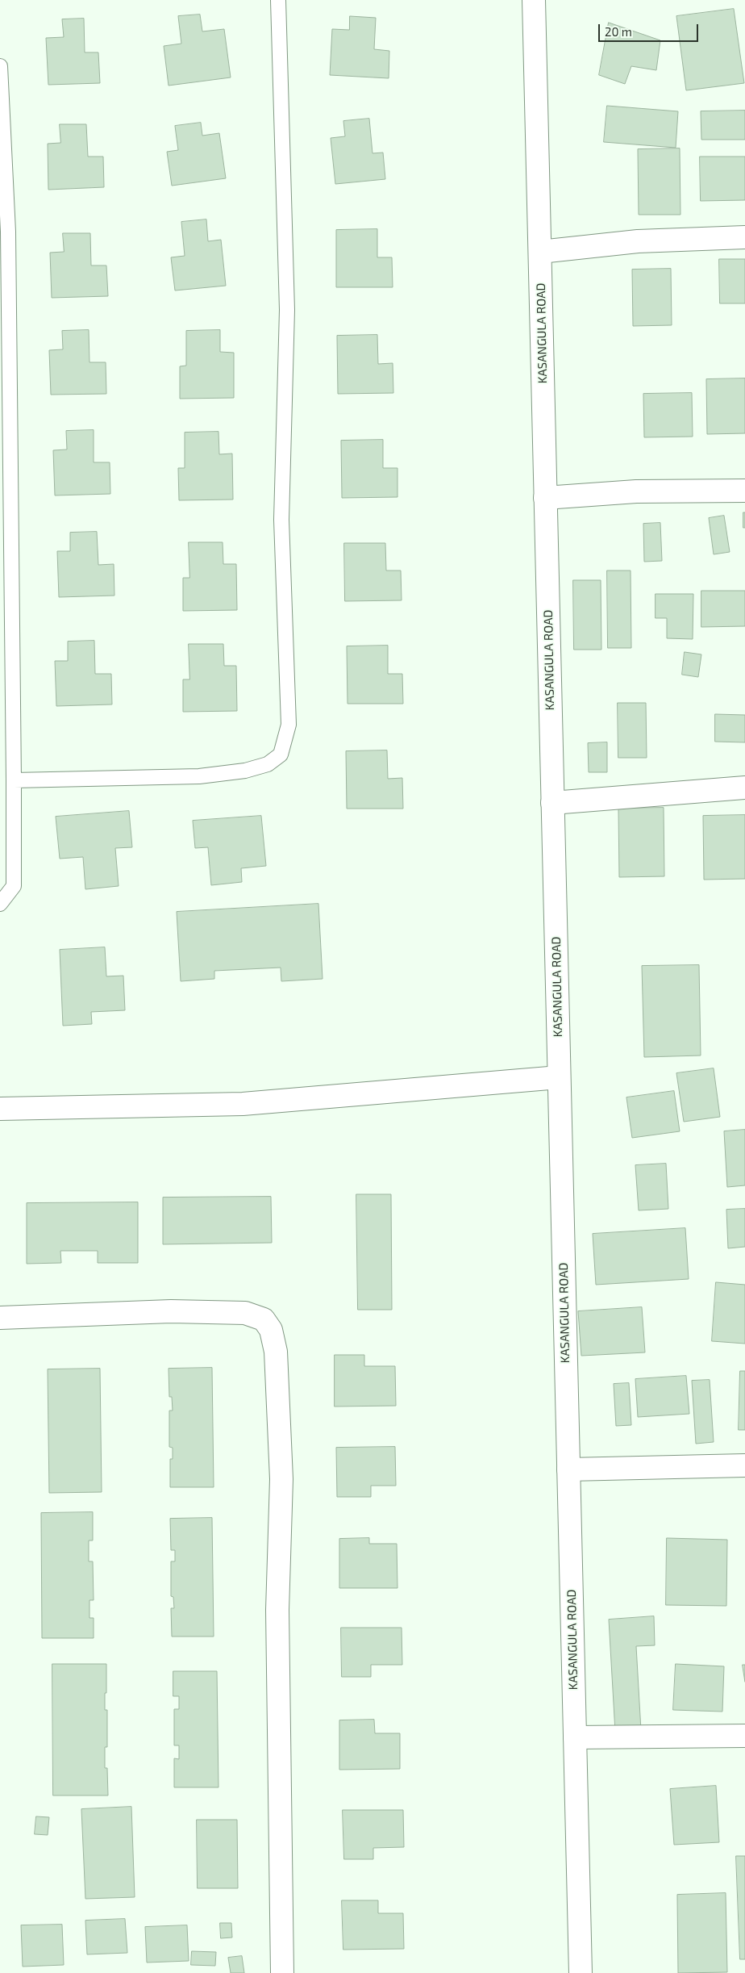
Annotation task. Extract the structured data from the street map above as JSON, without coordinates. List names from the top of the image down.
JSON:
{
  "streets": {
    "street": ["KASANGULA ROAD"]
  },
  "scale_bar": "20 m"
}
